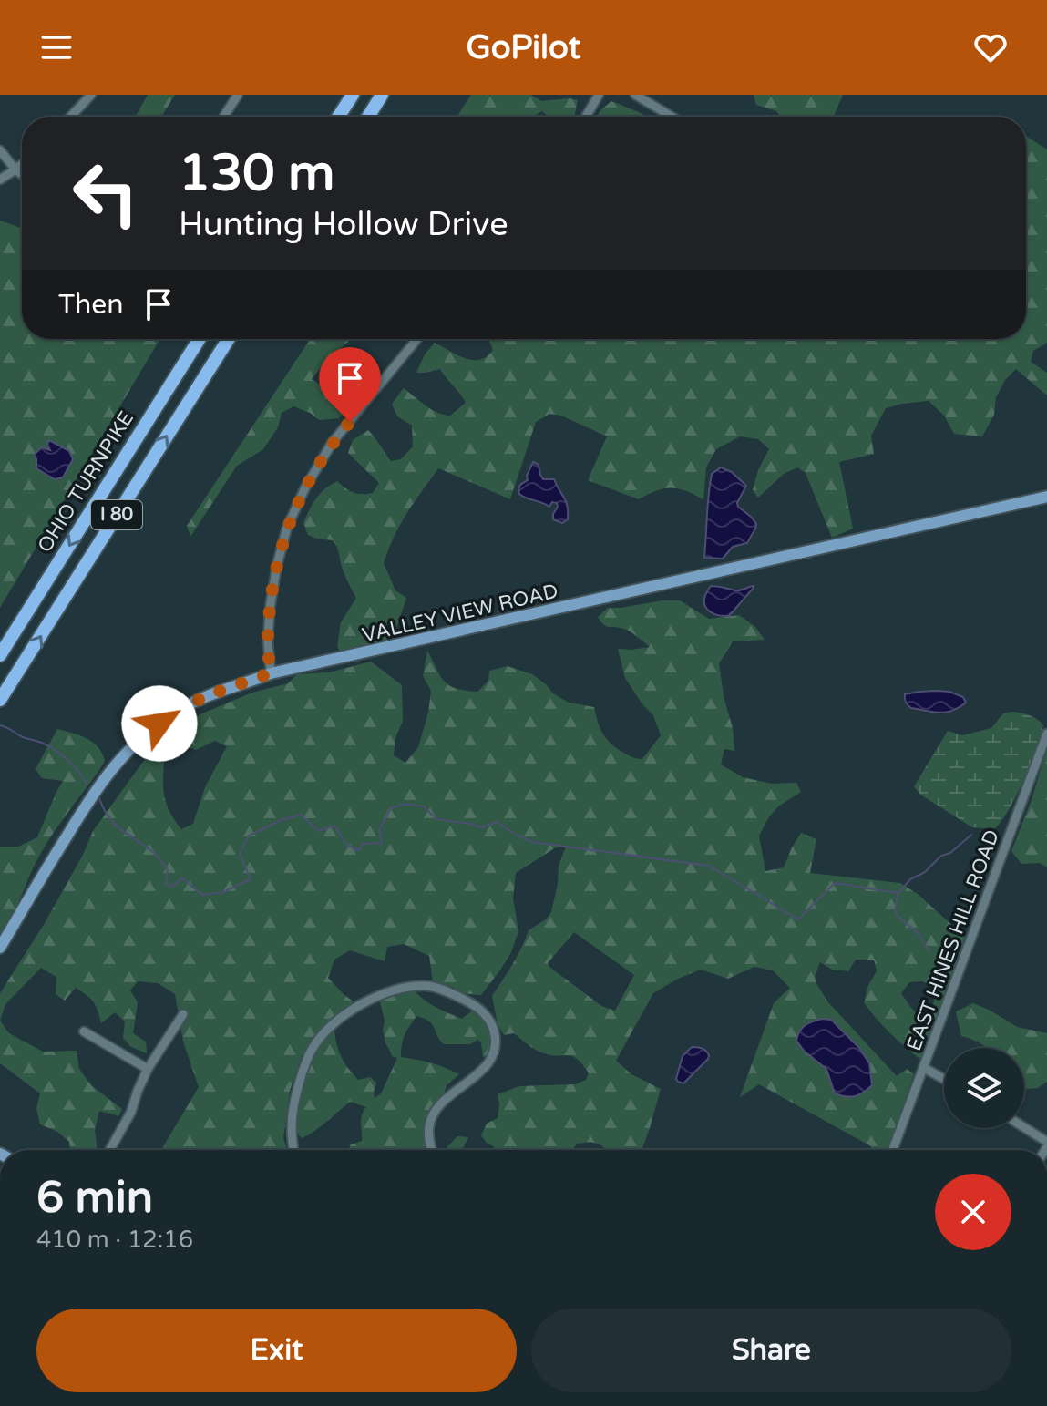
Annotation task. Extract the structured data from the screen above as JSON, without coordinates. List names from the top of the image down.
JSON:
{
  "streets": {
    "highway": ["OHIO TURNPIKE", "I 80"],
    "main road": ["VALLEY VIEW ROAD"],
    "street": ["EAST HINES HILL ROAD"]
  },
  "page": {
    "header": "GoPilot",
    "turn": ["130 m", "Hunting Hollow Drive"],
    "then": "Then",
    "heading": ["6 min", "410 m · 12:16"],
    "buttons": ["Exit", "Share"]
  }
}
